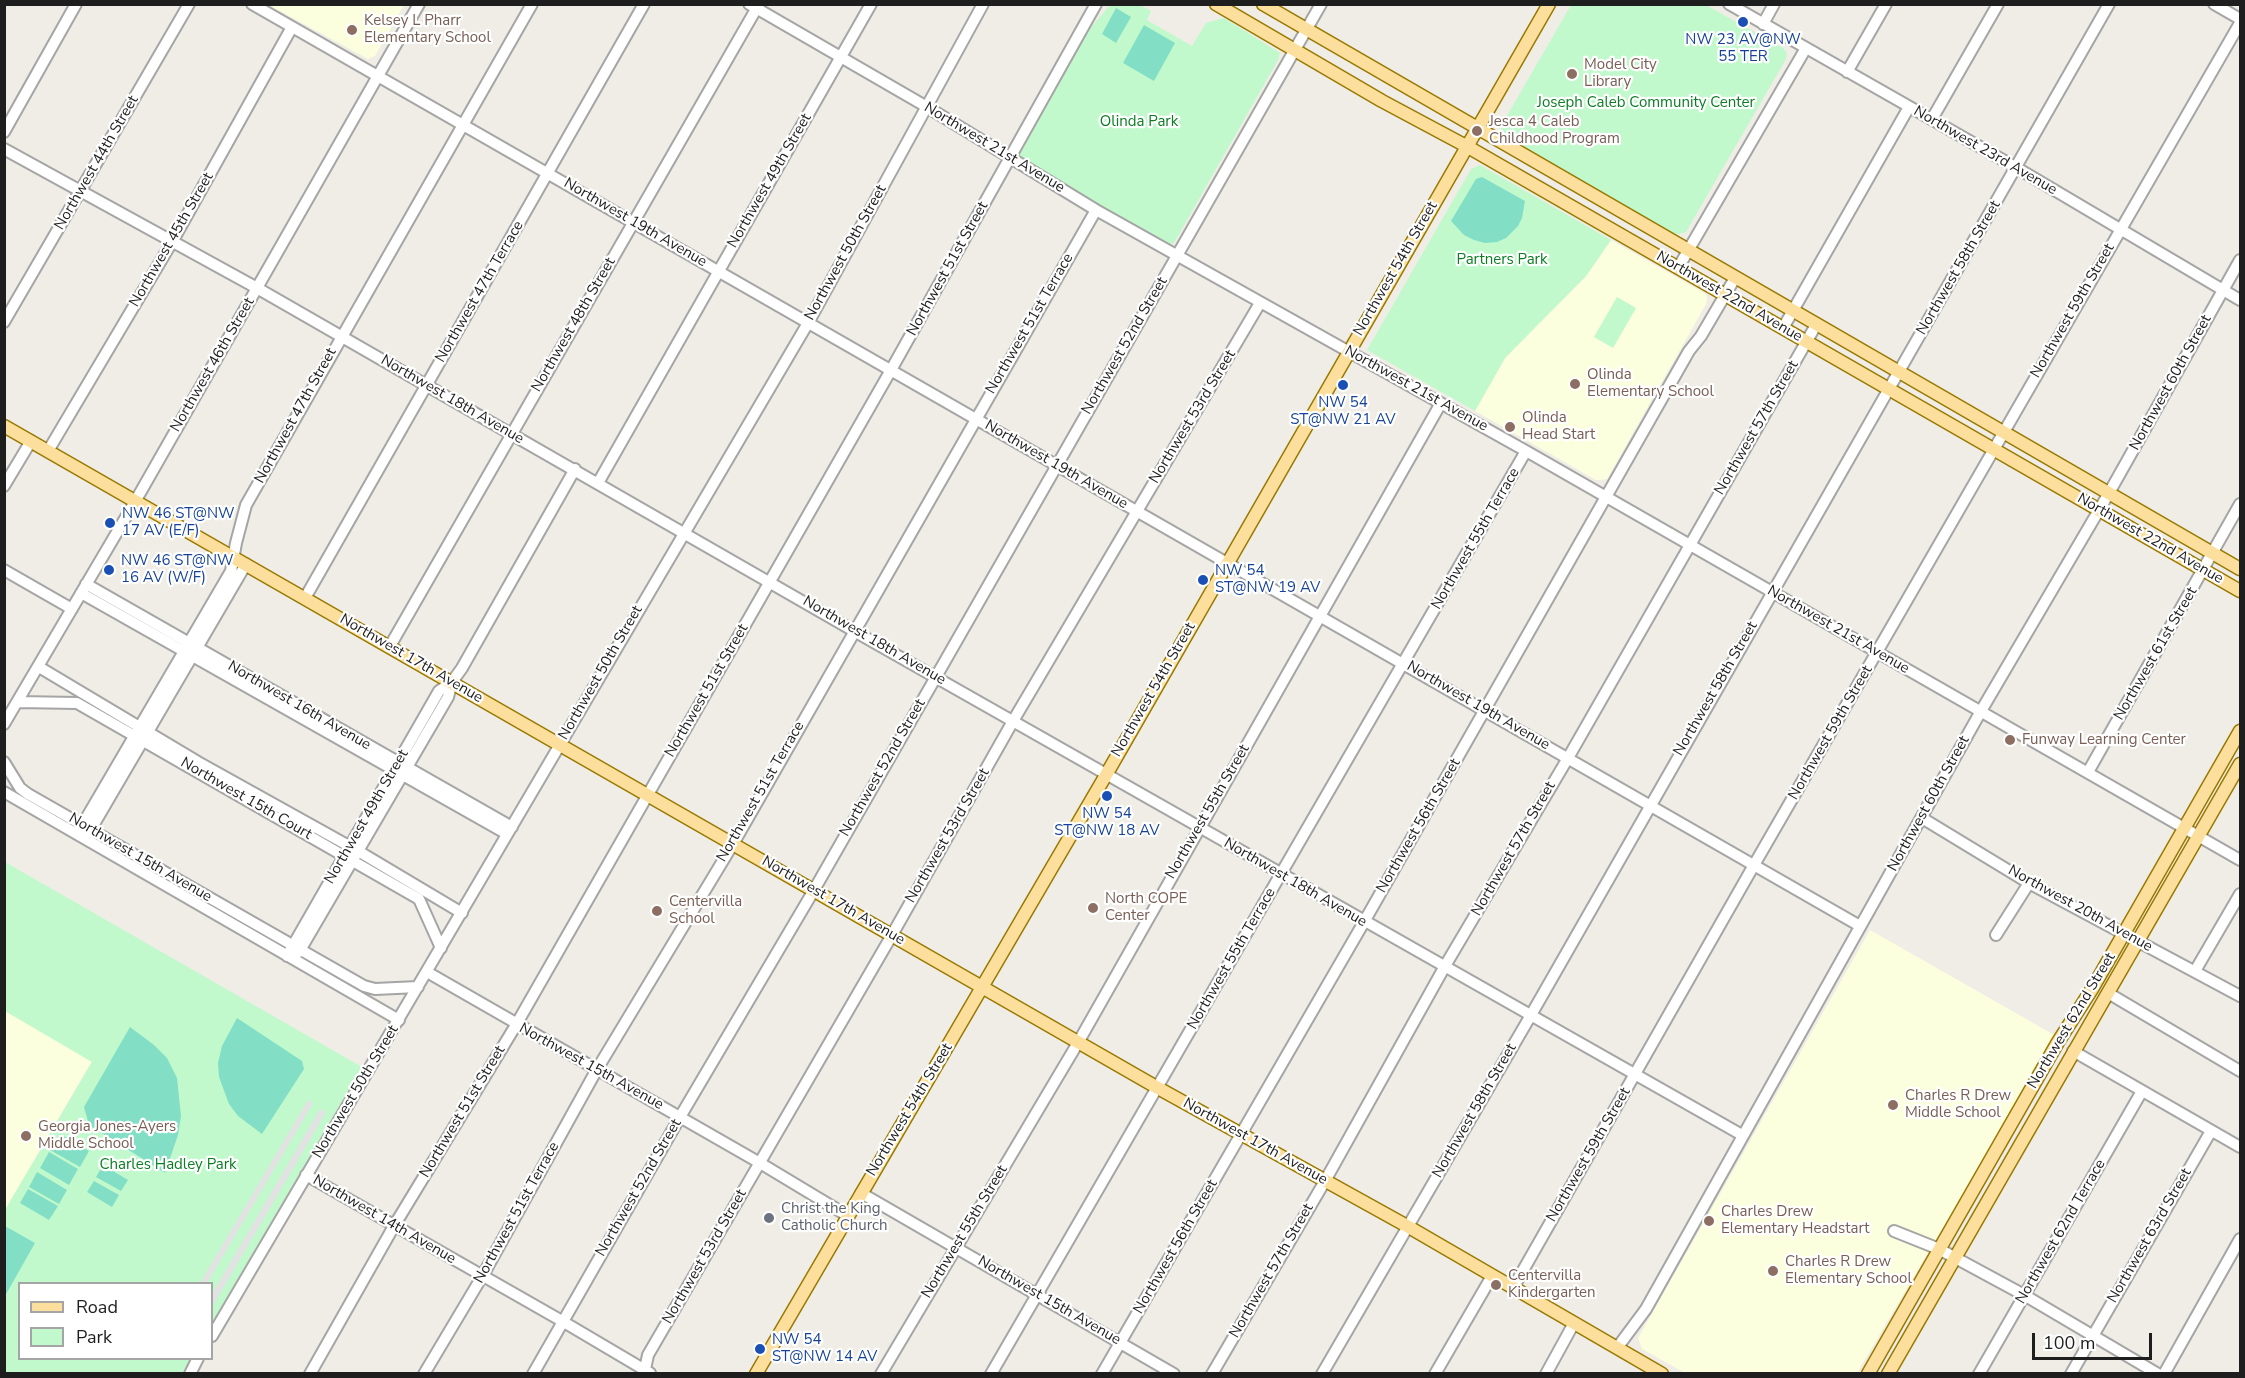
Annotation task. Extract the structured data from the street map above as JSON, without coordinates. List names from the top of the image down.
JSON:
{
  "streets": {
    "main road": [
      "Northwest 54th Street",
      "Northwest 22nd Avenue",
      "Northwest 17th Avenue",
      "Northwest 62nd Street"
    ],
    "street": [
      "Northwest 21st Avenue",
      "Northwest 23rd Avenue",
      "Northwest 44th Street",
      "Northwest 49th Street",
      "Northwest 19th Avenue",
      "Northwest 45th Street",
      "Northwest 50th Street",
      "Northwest 58th Street",
      "Northwest 51st Street",
      "Northwest 47th Terrace",
      "Northwest 59th Street",
      "Northwest 51st Terrace",
      "Northwest 48th Street",
      "Northwest 52nd Street",
      "Northwest 46th Street",
      "Northwest 60th Street",
      "Northwest 18th Avenue",
      "Northwest 47th Street",
      "Northwest 53rd Street",
      "Northwest 57th Street",
      "Northwest 55th Terrace",
      "Northwest 61st Street",
      "Northwest 16th Avenue",
      "Northwest 15th Court",
      "Northwest 55th Street",
      "Northwest 56th Street",
      "Northwest 15th Avenue",
      "Northwest 20th Avenue",
      "Northwest 14th Avenue",
      "Northwest 62nd Terrace",
      "Northwest 63rd Street"
    ]
  },
  "crossings": [
    ["Northwest 21st Avenue", "Northwest 49th Street"],
    ["Northwest 21st Avenue", "Northwest 50th Street"],
    ["Northwest 21st Avenue", "Northwest 58th Street"],
    ["Northwest 21st Avenue", "Northwest 51st Street"],
    ["Northwest 21st Avenue", "Northwest 54th Street"],
    ["Northwest 21st Avenue", "Northwest 59th Street"],
    ["Northwest 21st Avenue", "Northwest 51st Terrace"],
    ["Northwest 21st Avenue", "Northwest 48th Street"],
    ["Northwest 21st Avenue", "Northwest 52nd Street"],
    ["Northwest 21st Avenue", "Northwest 60th Street"],
    ["Northwest 21st Avenue", "Northwest 53rd Street"],
    ["Northwest 21st Avenue", "Northwest 57th Street"],
    ["Northwest 21st Avenue", "Northwest 55th Terrace"],
    ["Northwest 21st Avenue", "Northwest 61st Street"],
    ["Northwest 21st Avenue", "Northwest 55th Street"],
    ["Northwest 21st Avenue", "Northwest 56th Street"],
    ["Northwest 21st Avenue", "Northwest 62nd Street"],
    ["Northwest 23rd Avenue", "Northwest 58th Street"],
    ["Northwest 23rd Avenue", "Northwest 59th Street"],
    ["Northwest 23rd Avenue", "Northwest 60th Street"],
    ["Northwest 44th Street", "Northwest 18th Avenue"],
    ["Northwest 49th Street", "Northwest 19th Avenue"],
    ["Northwest 49th Street", "Northwest 50th Street"],
    ["Northwest 49th Street", "Northwest 18th Avenue"],
    ["Northwest 49th Street", "Northwest 17th Avenue"],
    ["Northwest 49th Street", "Northwest 16th Avenue"],
    ["Northwest 49th Street", "Northwest 15th Court"],
    ["Northwest 49th Street", "Northwest 15th Avenue"],
    ["Northwest 19th Avenue", "Northwest 45th Street"],
    ["Northwest 19th Avenue", "Northwest 50th Street"],
    ["Northwest 19th Avenue", "Northwest 58th Street"],
    ["Northwest 19th Avenue", "Northwest 51st Street"],
    ["Northwest 19th Avenue", "Northwest 54th Street"],
    ["Northwest 19th Avenue", "Northwest 47th Terrace"],
    ["Northwest 19th Avenue", "Northwest 59th Street"],
    ["Northwest 19th Avenue", "Northwest 51st Terrace"],
    ["Northwest 19th Avenue", "Northwest 48th Street"],
    ["Northwest 19th Avenue", "Northwest 52nd Street"],
    ["Northwest 19th Avenue", "Northwest 46th Street"],
    ["Northwest 19th Avenue", "Northwest 60th Street"],
    ["Northwest 19th Avenue", "Northwest 47th Street"],
    ["Northwest 19th Avenue", "Northwest 53rd Street"],
    ["Northwest 19th Avenue", "Northwest 57th Street"],
    ["Northwest 19th Avenue", "Northwest 55th Terrace"],
    ["Northwest 19th Avenue", "Northwest 55th Street"],
    ["Northwest 19th Avenue", "Northwest 56th Street"],
    ["Northwest 45th Street", "Northwest 18th Avenue"],
    ["Northwest 45th Street", "Northwest 17th Avenue"],
    ["Northwest 50th Street", "Northwest 18th Avenue"],
    ["Northwest 50th Street", "Northwest 17th Avenue"],
    ["Northwest 50th Street", "Northwest 16th Avenue"],
    ["Northwest 50th Street", "Northwest 15th Court"],
    ["Northwest 50th Street", "Northwest 15th Avenue"],
    ["Northwest 50th Street", "Northwest 14th Avenue"],
    ["Northwest 58th Street", "Northwest 22nd Avenue"],
    ["Northwest 58th Street", "Northwest 18th Avenue"],
    ["Northwest 58th Street", "Northwest 17th Avenue"],
    ["Northwest 51st Street", "Northwest 18th Avenue"],
    ["Northwest 51st Street", "Northwest 17th Avenue"],
    ["Northwest 51st Street", "Northwest 15th Avenue"],
    ["Northwest 51st Street", "Northwest 14th Avenue"],
    ["Northwest 54th Street", "Northwest 22nd Avenue"],
    ["Northwest 54th Street", "Northwest 18th Avenue"],
    ["Northwest 54th Street", "Northwest 17th Avenue"],
    ["Northwest 54th Street", "Northwest 15th Avenue"],
    ["Northwest 47th Terrace", "Northwest 18th Avenue"],
    ["Northwest 47th Terrace", "Northwest 17th Avenue"],
    ["Northwest 22nd Avenue", "Northwest 59th Street"],
    ["Northwest 22nd Avenue", "Northwest 52nd Street"],
    ["Northwest 22nd Avenue", "Northwest 60th Street"],
    ["Northwest 22nd Avenue", "Northwest 57th Street"],
    ["Northwest 22nd Avenue", "Northwest 61st Street"],
    ["Northwest 22nd Avenue", "Northwest 56th Street"],
    ["Northwest 59th Street", "Northwest 18th Avenue"],
    ["Northwest 59th Street", "Northwest 17th Avenue"],
    ["Northwest 51st Terrace", "Northwest 18th Avenue"],
    ["Northwest 51st Terrace", "Northwest 17th Avenue"],
    ["Northwest 51st Terrace", "Northwest 15th Avenue"],
    ["Northwest 51st Terrace", "Northwest 14th Avenue"],
    ["Northwest 48th Street", "Northwest 18th Avenue"],
    ["Northwest 48th Street", "Northwest 17th Avenue"],
    ["Northwest 52nd Street", "Northwest 18th Avenue"],
    ["Northwest 52nd Street", "Northwest 17th Avenue"],
    ["Northwest 52nd Street", "Northwest 15th Avenue"],
    ["Northwest 52nd Street", "Northwest 14th Avenue"],
    ["Northwest 46th Street", "Northwest 18th Avenue"],
    ["Northwest 46th Street", "Northwest 17th Avenue"],
    ["Northwest 46th Street", "Northwest 16th Avenue"],
    ["Northwest 46th Street", "Northwest 15th Court"],
    ["Northwest 60th Street", "Northwest 18th Avenue"],
    ["Northwest 60th Street", "Northwest 17th Avenue"],
    ["Northwest 60th Street", "Northwest 20th Avenue"],
    ["Northwest 18th Avenue", "Northwest 47th Street"],
    ["Northwest 18th Avenue", "Northwest 53rd Street"],
    ["Northwest 18th Avenue", "Northwest 57th Street"],
    ["Northwest 18th Avenue", "Northwest 55th Terrace"],
    ["Northwest 18th Avenue", "Northwest 55th Street"],
    ["Northwest 18th Avenue", "Northwest 56th Street"],
    ["Northwest 47th Street", "Northwest 17th Avenue"],
    ["Northwest 47th Street", "Northwest 16th Avenue"],
    ["Northwest 47th Street", "Northwest 15th Court"],
    ["Northwest 47th Street", "Northwest 15th Avenue"],
    ["Northwest 53rd Street", "Northwest 17th Avenue"],
    ["Northwest 53rd Street", "Northwest 15th Avenue"],
    ["Northwest 53rd Street", "Northwest 14th Avenue"],
    ["Northwest 57th Street", "Northwest 17th Avenue"],
    ["Northwest 55th Terrace", "Northwest 17th Avenue"],
    ["Northwest 55th Terrace", "Northwest 15th Avenue"],
    ["Northwest 17th Avenue", "Northwest 55th Street"],
    ["Northwest 17th Avenue", "Northwest 56th Street"],
    ["Northwest 15th Court", "Northwest 15th Avenue"],
    ["Northwest 55th Street", "Northwest 15th Avenue"],
    ["Northwest 56th Street", "Northwest 15th Avenue"],
    ["Northwest 20th Avenue", "Northwest 62nd Street"]
  ],
  "parks": [
    "Joseph Caleb Community Center",
    "Olinda Park",
    "Partners Park",
    "Charles Hadley Park"
  ],
  "places": [
    "NW 23 AV@NW 55 TER",
    "Kelsey L Pharr Elementary School",
    "Model City Library",
    "Jesca 4 Caleb Childhood Program",
    "Olinda Elementary School",
    "NW 54 ST@NW 21 AV",
    "Olinda Head Start",
    "NW 46 ST@NW 17 AV (E/F)",
    "NW 46 ST@NW 16 AV (W/F)",
    "NW 54 ST@NW 19 AV",
    "Funway Learning Center",
    "NW 54 ST@NW 18 AV",
    "North COPE Center",
    "Centervilla School",
    "Charles R Drew Middle School",
    "Georgia Jones-Ayers Middle School",
    "Christ the King Catholic Church",
    "Charles Drew Elementary Headstart",
    "Charles R Drew Elementary School",
    "Centervilla Kindergarten",
    "NW 54 ST@NW 14 AV"
  ],
  "legend": ["Road", "Park"],
  "scale_bar": "100 m"
}
